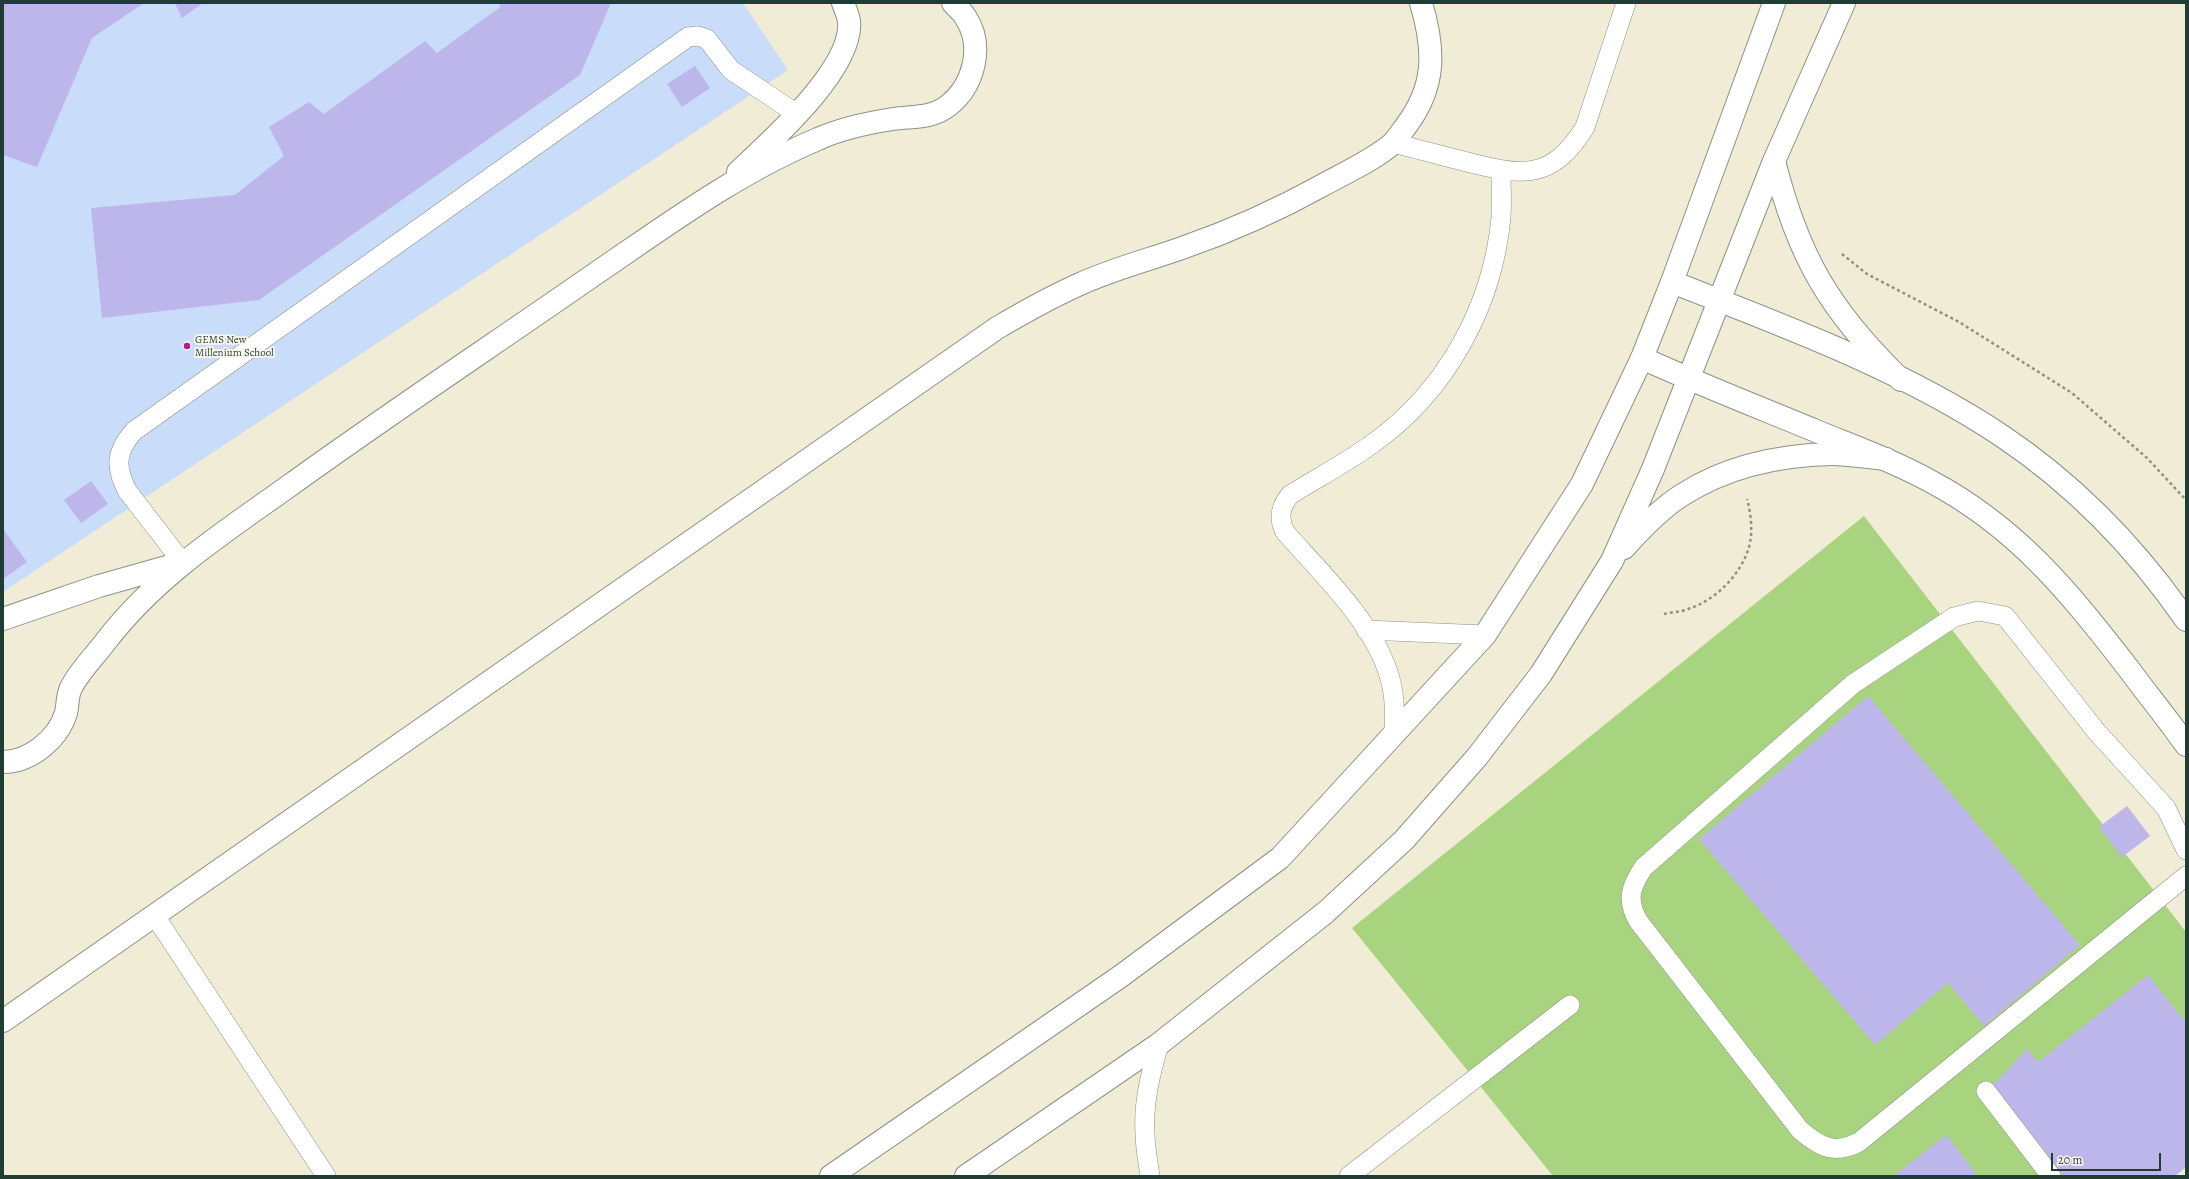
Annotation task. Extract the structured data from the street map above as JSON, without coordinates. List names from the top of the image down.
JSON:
{
  "places": ["GEMS New Millenium School"],
  "scale_bar": "20 m"
}
